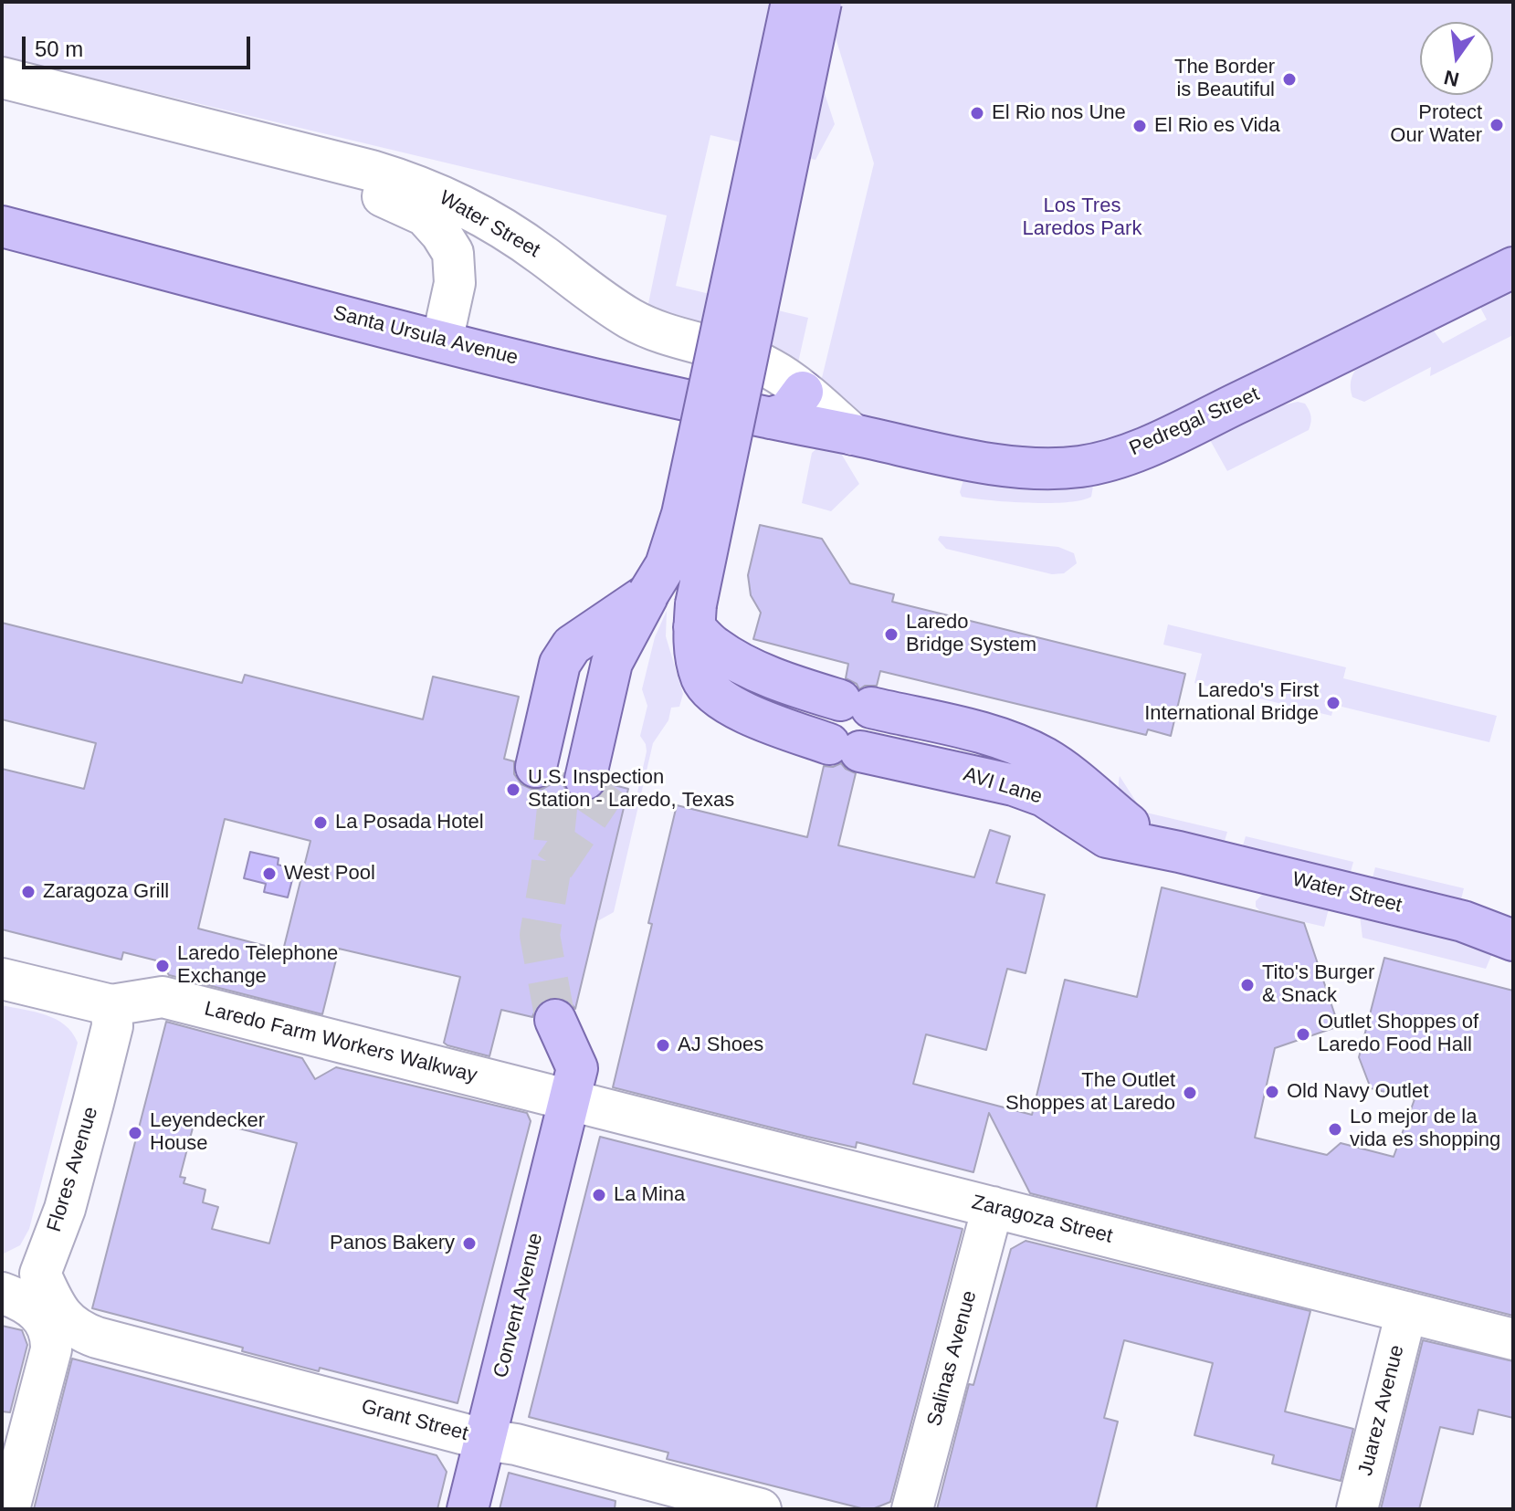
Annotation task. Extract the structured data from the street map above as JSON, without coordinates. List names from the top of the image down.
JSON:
{
  "streets": {
    "main road": [
      "Water Street",
      "Santa Ursula Avenue",
      "Pedregal Street",
      "AVI Lane",
      "Convent Avenue"
    ],
    "street": [
      "Laredo Farm Workers Walkway",
      "Flores Avenue",
      "Zaragoza Street",
      "Salinas Avenue",
      "Juarez Avenue",
      "Grant Street"
    ]
  },
  "crossings": [
    ["Water Street", "Santa Ursula Avenue"],
    ["Water Street", "Pedregal Street"],
    ["Water Street", "AVI Lane"],
    ["Santa Ursula Avenue", "Pedregal Street"],
    ["Laredo Farm Workers Walkway", "Flores Avenue"],
    ["Laredo Farm Workers Walkway", "Zaragoza Street"],
    ["Laredo Farm Workers Walkway", "Convent Avenue"],
    ["Flores Avenue", "Grant Street"],
    ["Zaragoza Street", "Convent Avenue"],
    ["Zaragoza Street", "Salinas Avenue"],
    ["Zaragoza Street", "Juarez Avenue"],
    ["Convent Avenue", "Grant Street"]
  ],
  "parks": ["Los Tres Laredos Park"],
  "places": [
    "The Border is Beautiful",
    "El Rio nos Une",
    "Protect Our Water",
    "El Rio es Vida",
    "Laredo Bridge System",
    "Laredo's First International Bridge",
    "U.S. Inspection Station - Laredo, Texas",
    "La Posada Hotel",
    "West Pool",
    "Zaragoza Grill",
    "Laredo Telephone Exchange",
    "Tito's Burger & Snack",
    "Outlet Shoppes of Laredo Food Hall",
    "AJ Shoes",
    "Old Navy Outlet",
    "The Outlet Shoppes at Laredo",
    "Lo mejor de la vida es shopping",
    "Leyendecker House",
    "La Mina",
    "Panos Bakery"
  ],
  "scale_bar": "50 m",
  "north": "bottom"
}
